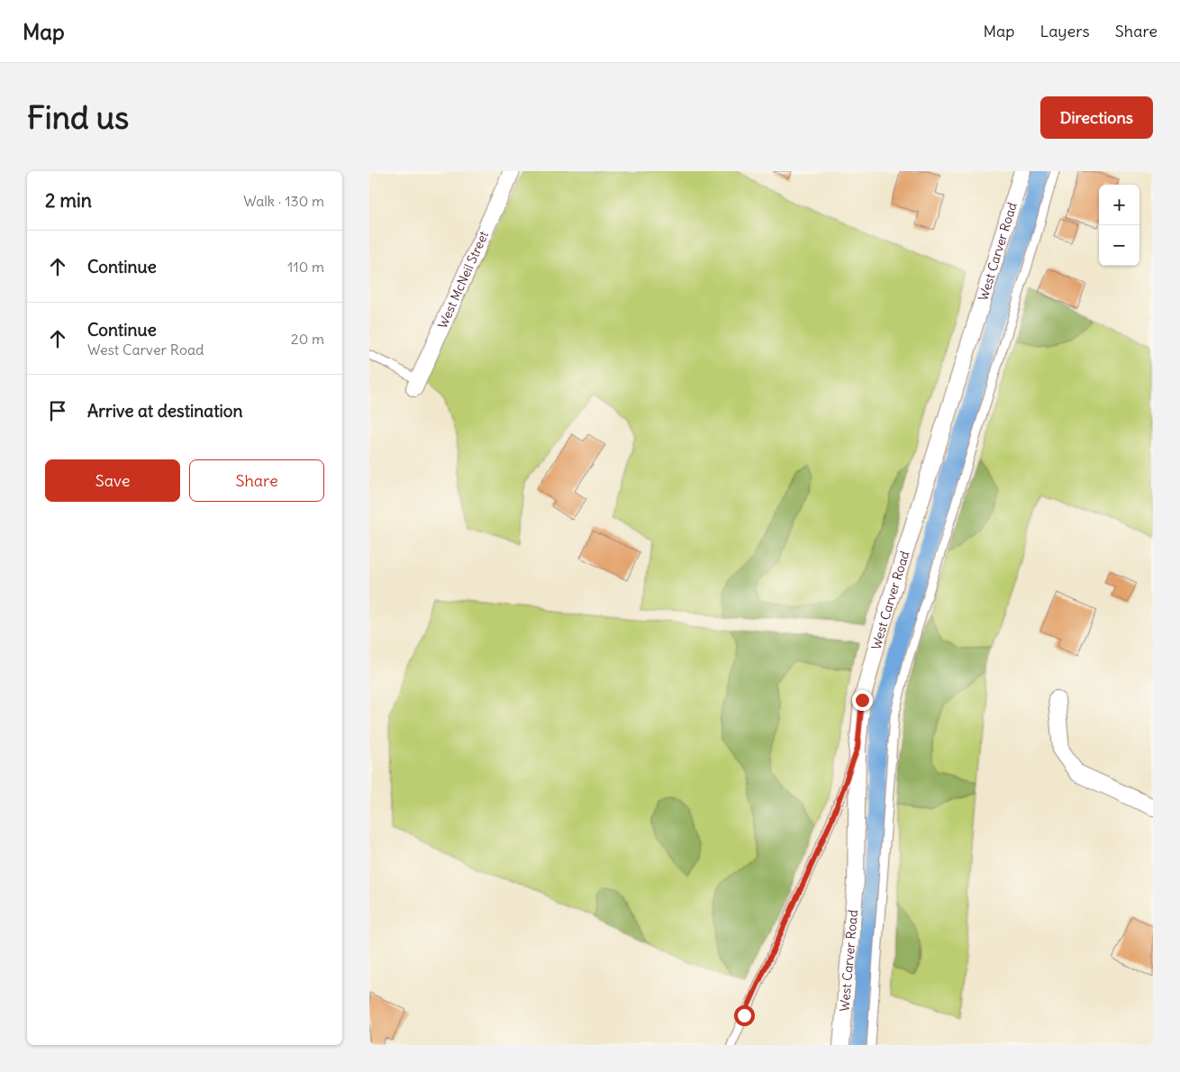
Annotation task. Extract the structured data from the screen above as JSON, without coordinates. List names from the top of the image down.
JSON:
{
  "streets": {
    "street": ["West Carver Road", "West McNeil Street"]
  },
  "page": {
    "header": "Map",
    "nav": ["Map", "Layers", "Share"],
    "buttons": [
      "Directions",
      ["Save", "Share"]
    ],
    "title": "Find us",
    "heading": ["2 min", "Walk · 130 m"],
    "map_buttons": ["+", "−"],
    "list": [
      ["Continue", "110 m"],
      ["Continue", "West Carver Road", "20 m"],
      "Arrive at destination"
    ]
  }
}
